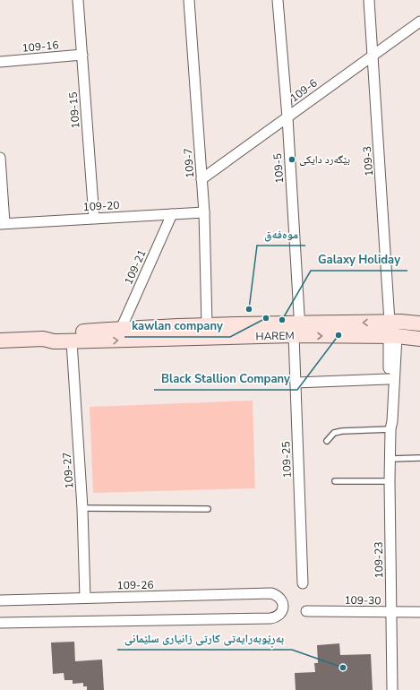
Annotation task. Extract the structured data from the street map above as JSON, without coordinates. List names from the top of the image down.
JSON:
{
  "streets": {
    "street": [
      "109-16",
      "109-6",
      "109-15",
      "109-3",
      "109-7",
      "109-5",
      "109-20",
      "109-21",
      "HAREM",
      "109-25",
      "109-27",
      "109-23",
      "109-26",
      "109-30"
    ]
  },
  "crossings": [
    ["109-16", "109-15"],
    ["109-6", "109-3"],
    ["109-6", "109-7"],
    ["109-6", "109-5"],
    ["109-15", "109-20"],
    ["109-3", "HAREM"],
    ["109-3", "109-23"],
    ["109-7", "109-20"],
    ["109-7", "HAREM"],
    ["109-5", "HAREM"],
    ["109-5", "109-25"],
    ["109-20", "109-21"],
    ["109-21", "HAREM"],
    ["HAREM", "109-25"],
    ["HAREM", "109-27"],
    ["HAREM", "109-23"],
    ["109-27", "109-26"],
    ["109-23", "109-30"]
  ],
  "places": [
    "بێگەرد دایکی",
    "موەفەق",
    "kawlan company",
    "Galaxy Holiday",
    "Black Stallion Company",
    "بەڕێوبەرایەتی کارتی زانیاری سلێمانی"
  ]
}
